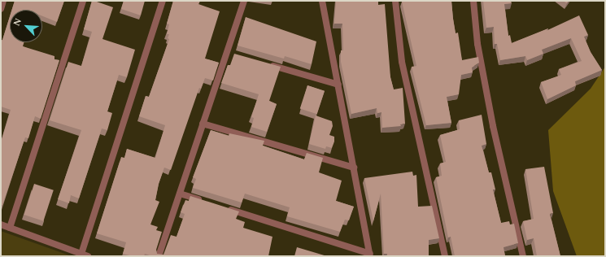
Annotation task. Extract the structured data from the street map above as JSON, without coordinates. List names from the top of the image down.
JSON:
{
  "north": "top left"
}
